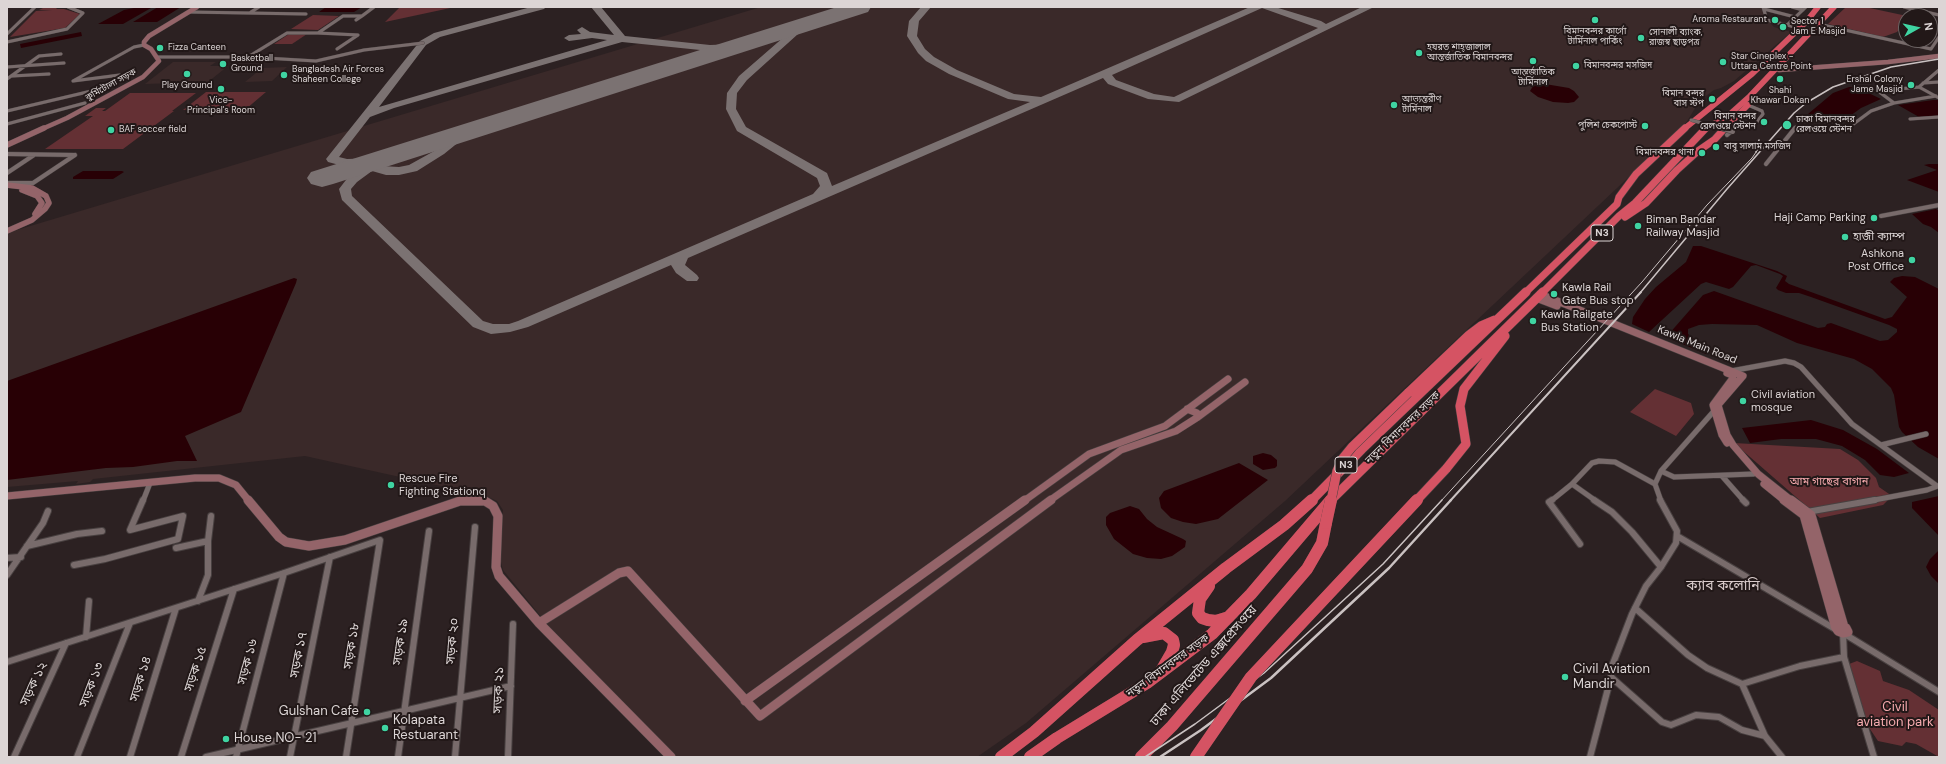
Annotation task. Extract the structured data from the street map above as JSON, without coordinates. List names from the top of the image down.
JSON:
{
  "streets": {
    "highway": ["N3", "নতুন বিমানবন্দর সড়ক", "ঢাকা এলিভেটেড এক্সপ্রেসওয়ে"],
    "main road": ["কুর্মিটোলা সড়ক", "Kawla Main Road"],
    "street": [
      "সড়ক ২০",
      "সড়ক ১৯",
      "সড়ক ১৮",
      "সড়ক ১৭",
      "সড়ক ১৬",
      "সড়ক ১৫",
      "সড়ক ১৪",
      "সড়ক ১২",
      "সড়ক ১৩",
      "সড়ক ২১"
    ]
  },
  "crossings": [
    ["N3", "নতুন বিমানবন্দর সড়ক"],
    ["Kawla Main Road", "নতুন বিমানবন্দর সড়ক"],
    ["নতুন বিমানবন্দর সড়ক", "ঢাকা এলিভেটেড এক্সপ্রেসওয়ে"],
    ["সড়ক ১৮", "সড়ক ১৭"]
  ],
  "districts": ["ক্যাব কলোনি"],
  "parks": ["আম গাছের বাগান", "Civil aviation park"],
  "places": [
    "বিমানবন্দর কার্গো টার্মিনাল পার্কিং",
    "Aroma Restaurant",
    "Sector 1 Jam E Masjid",
    "সোনালী ব্যাংক, রাজস্ব ছাড়পত্র",
    "Fizza Canteen",
    "হযরত শাহ্‌জালাল আন্তর্জাতিক বিমানবন্দর",
    "আন্তর্জাতিক টার্মিনাল",
    "Star Cineplex - Uttara Centre Point",
    "Basketball Ground",
    "বিমানবন্দর মসজিদ",
    "Play Ground",
    "Bangladesh Air Forces Shaheen College",
    "Shahi Khawar Dokan",
    "Ershal Colony Jame Masjid",
    "Vice- Principal's Room",
    "বিমান বন্দর বাস স্টপ",
    "আভ্যন্তরীণ টার্মিনাল",
    "বিমান বন্দর রেলওয়ে স্টেশন",
    "ঢাকা বিমানবন্দর রেলওয়ে স্টেশন",
    "পুলিশ চেকপোস্ট",
    "BAF soccer field",
    "বাবু সালাম মসজিদ",
    "বিমানবন্দর থানা",
    "Haji Camp Parking",
    "Biman Bandar Railway Masjid",
    "হাজী ক্যাম্প",
    "Ashkona Post Office",
    "Kawla Rail Gate Bus stop",
    "Kawla Railgate Bus Station",
    "Civil aviation mosque",
    "Rescue Fire Fighting Stationq",
    "Civil Aviation Mandir",
    "Gulshan Cafe",
    "Kolapata Restuarant",
    "House NO- 21"
  ],
  "north": "right"
}
